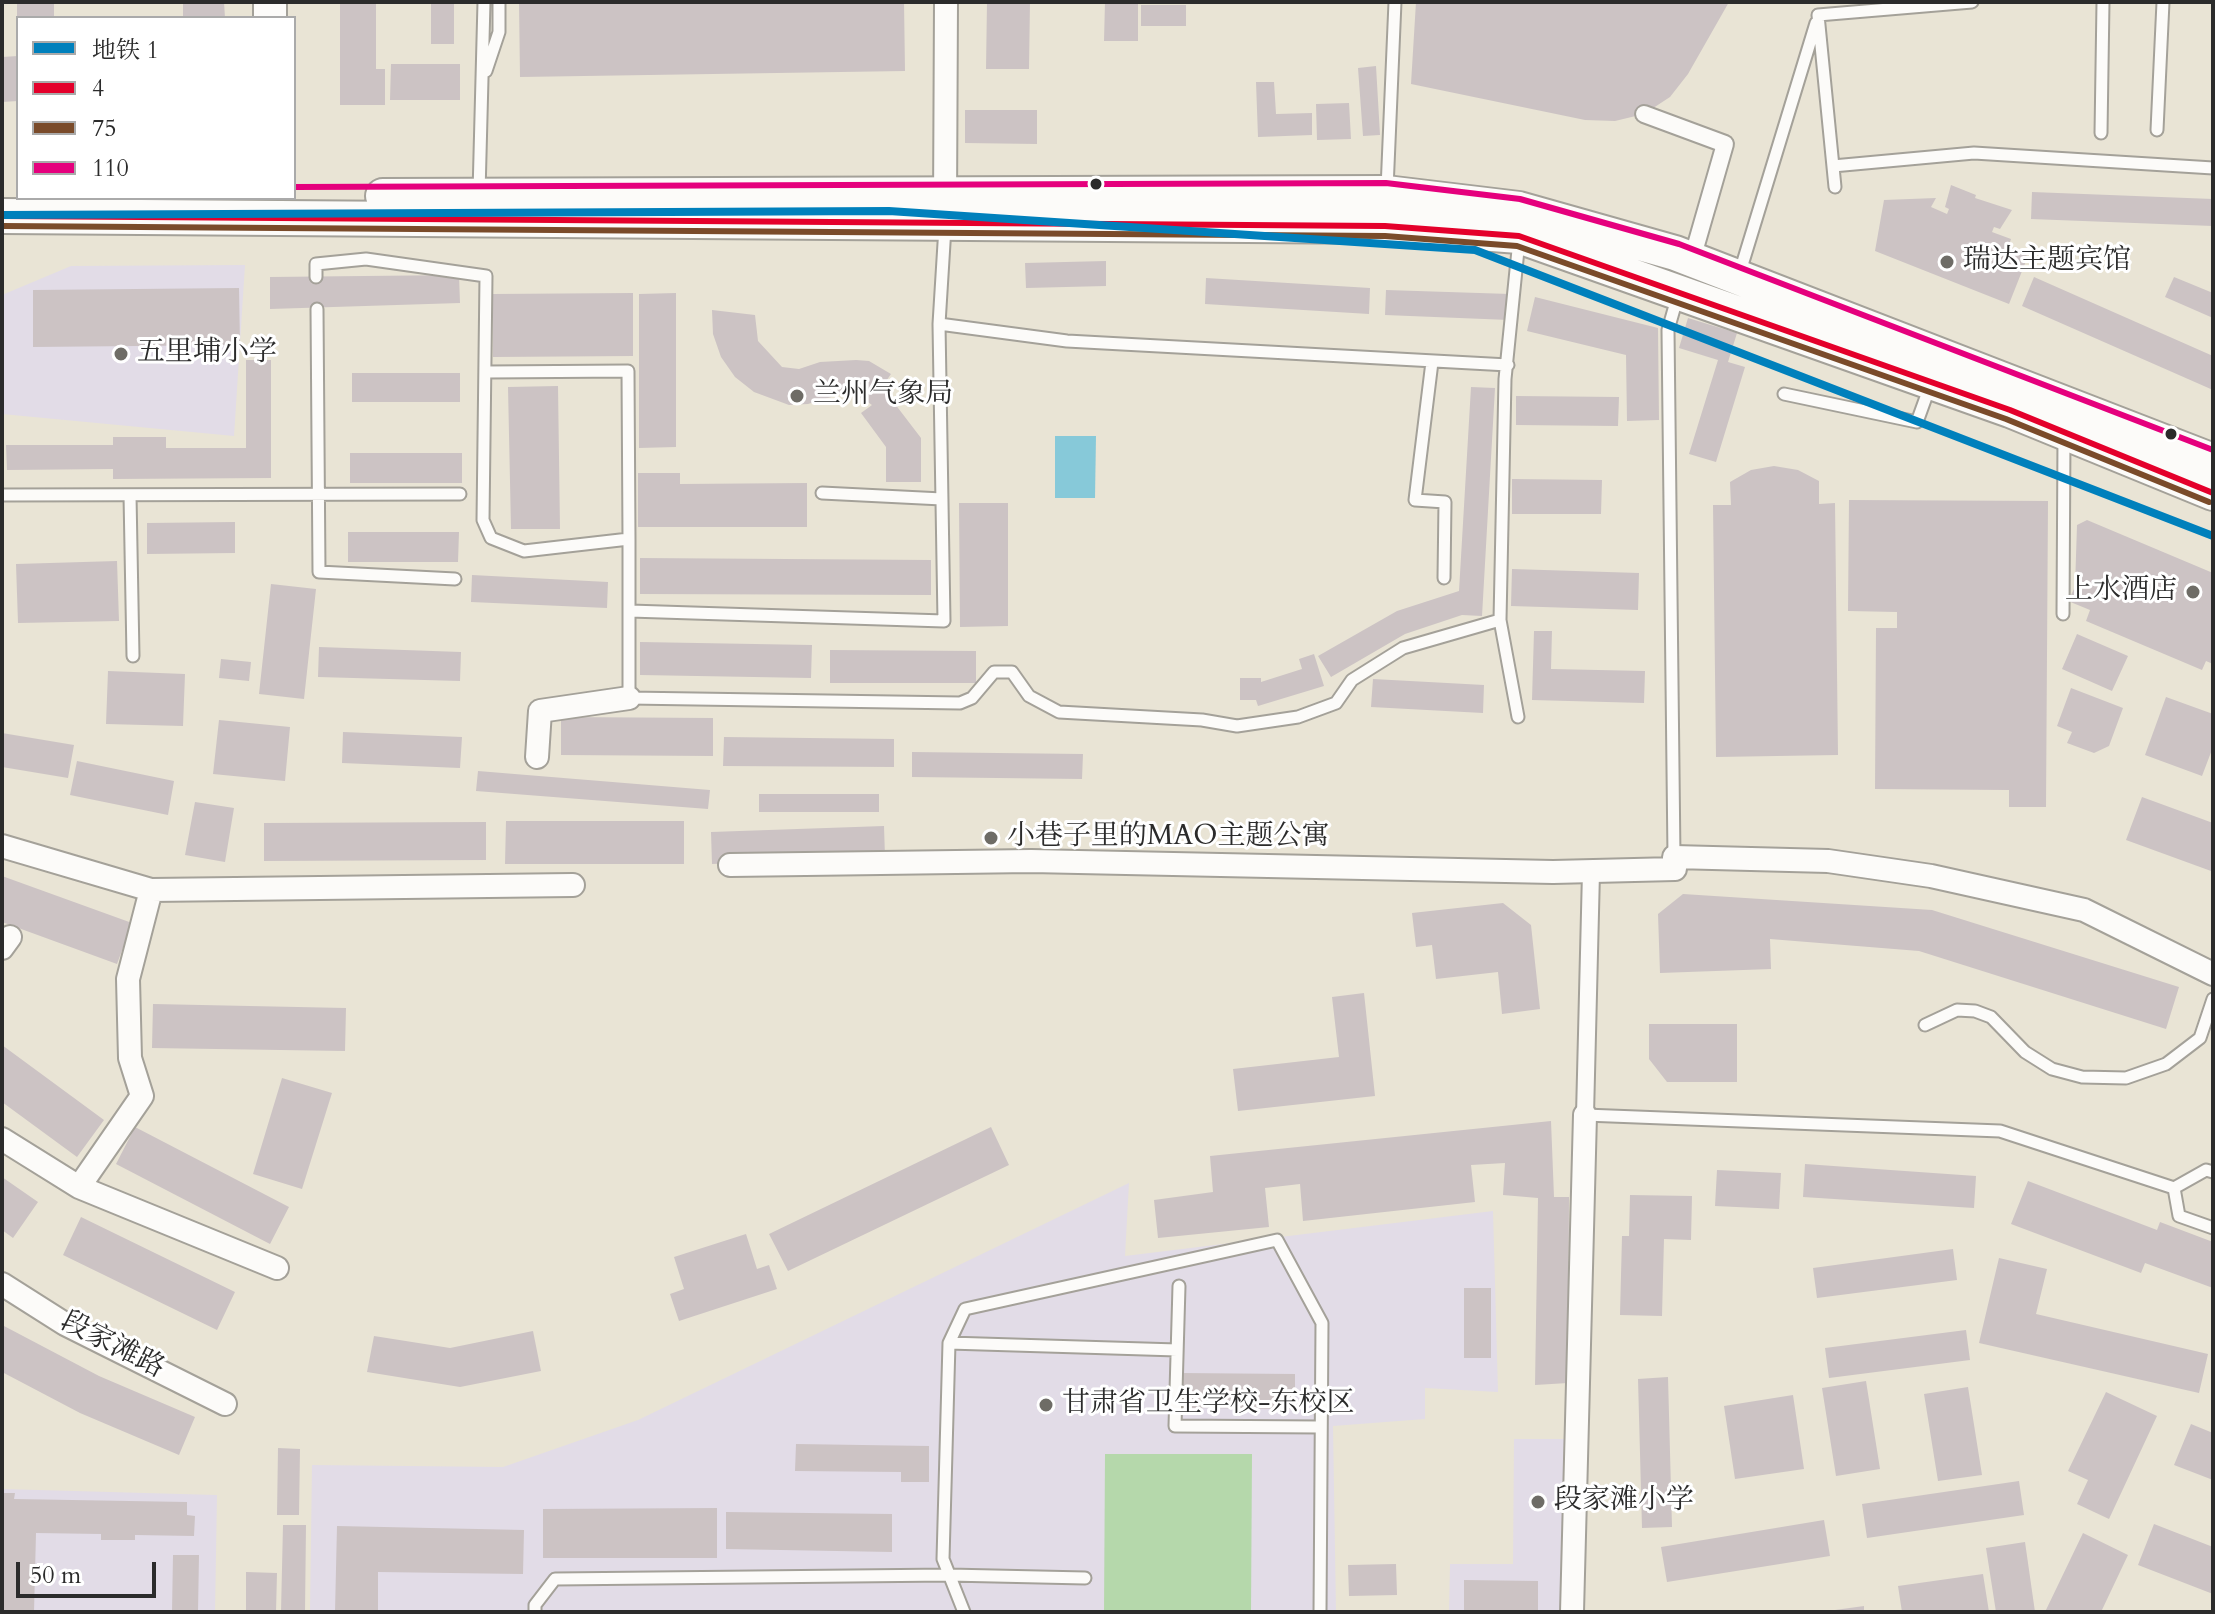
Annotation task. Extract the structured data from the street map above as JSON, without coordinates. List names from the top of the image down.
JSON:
{
  "streets": {
    "street": ["段家滩路"]
  },
  "places": [
    "瑞达主题宾馆",
    "五里埔小学",
    "兰州气象局",
    "上水酒店",
    "小巷子里的MAO主题公寓",
    "甘肃省卫生学校-东校区",
    "段家滩小学"
  ],
  "lines": [
    "transit line 110",
    "metro line 1",
    "transit line 4",
    "transit line 75"
  ],
  "legend": [
    "地铁 1",
    "4",
    "75",
    "110"
  ],
  "scale_bar": "50 m"
}
